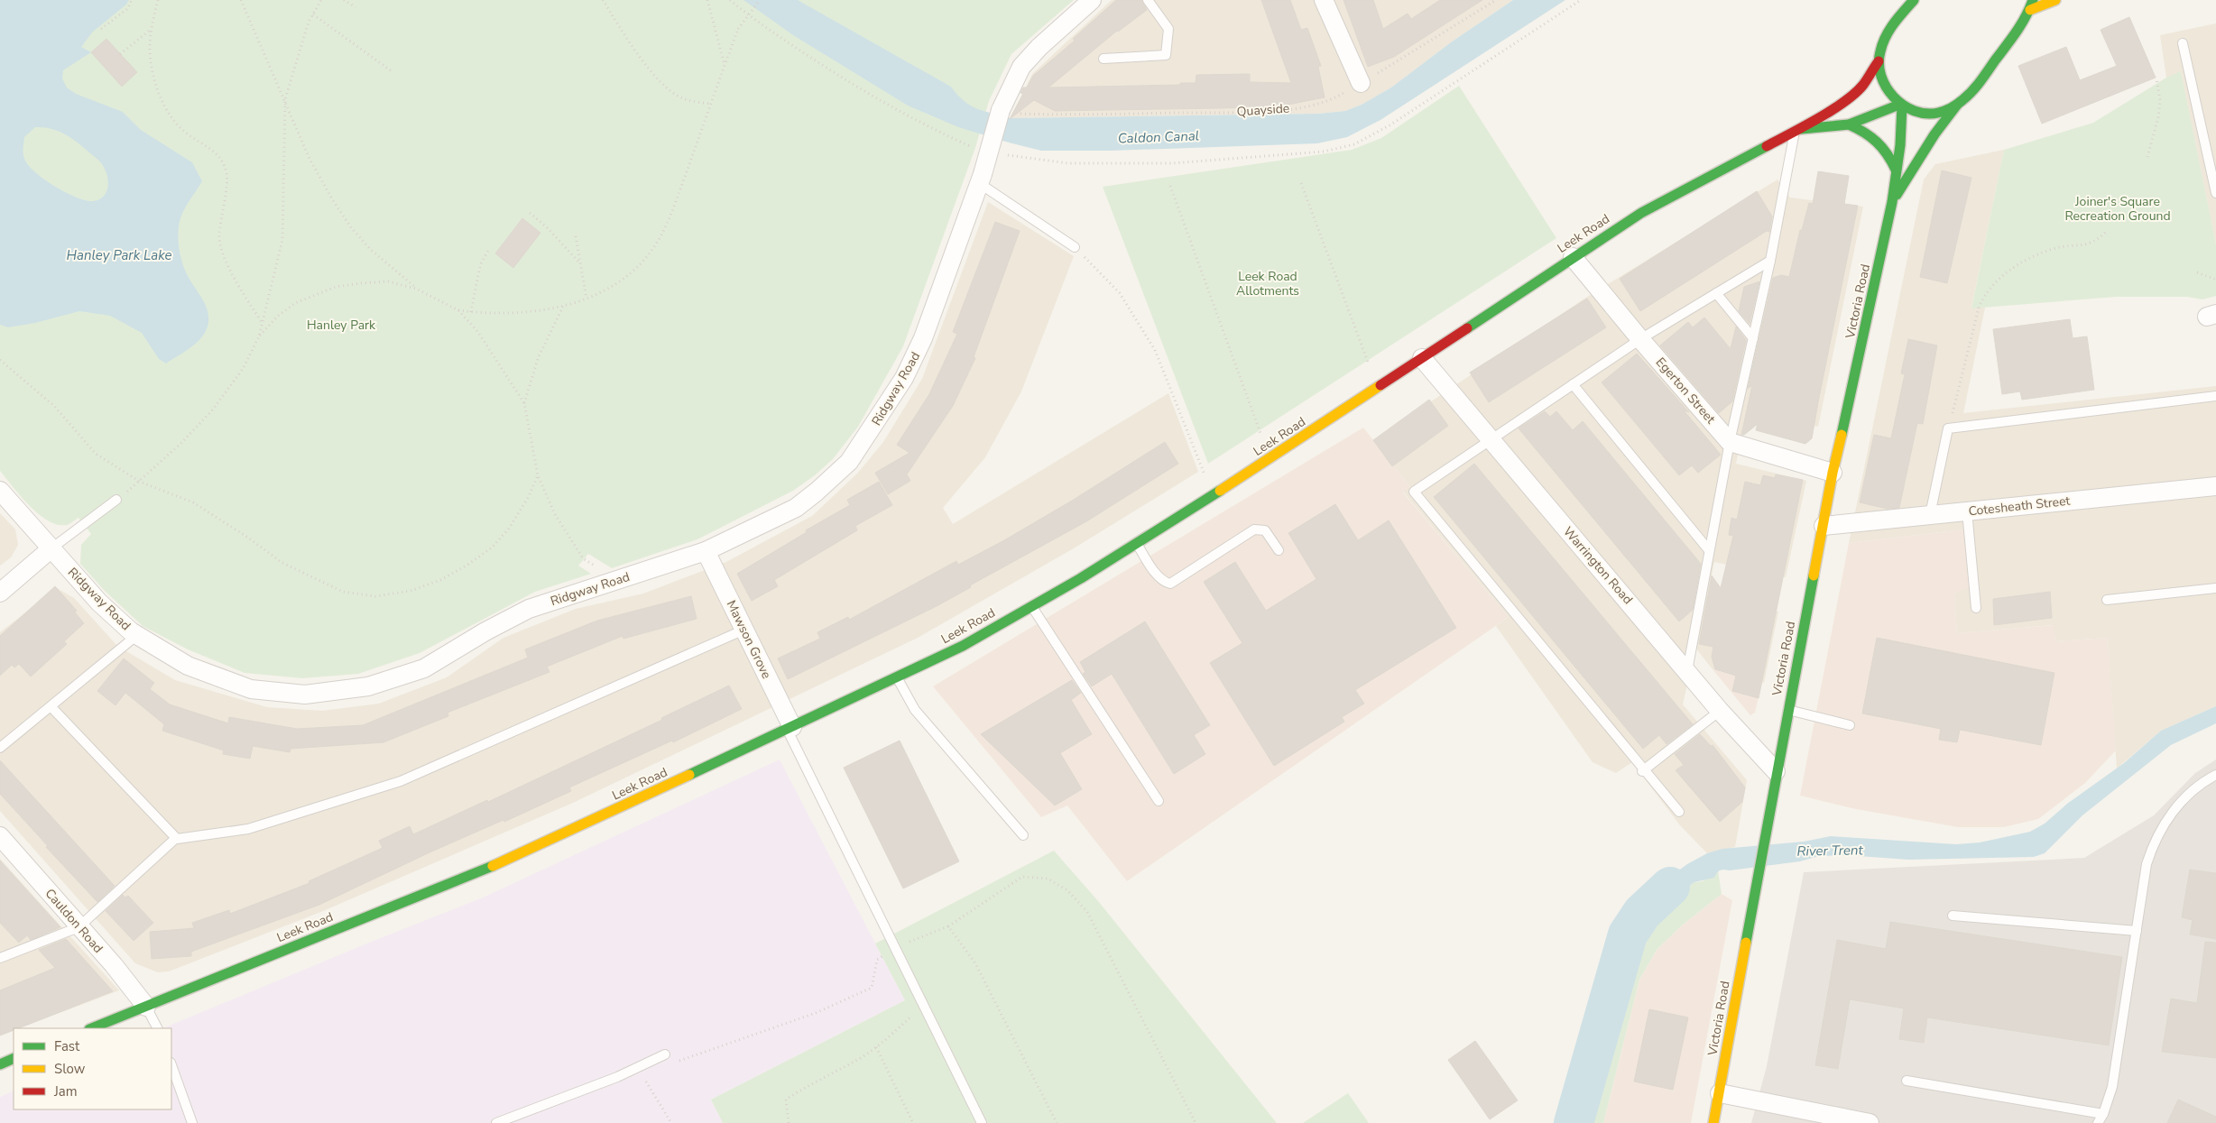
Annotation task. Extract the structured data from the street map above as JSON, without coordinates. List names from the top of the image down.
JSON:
{
  "streets": {
    "main road": ["Leek Road", "Victoria Road"],
    "street": [
      "Ridgway Road",
      "Egerton Street",
      "Cotesheath Street",
      "Warrington Road",
      "Mawson Grove",
      "Cauldon Road"
    ],
    "path": ["Quayside"]
  },
  "crossings": [
    ["Quayside", "Ridgway Road"],
    ["Leek Road", "Victoria Road"],
    ["Leek Road", "Egerton Street"],
    ["Leek Road", "Warrington Road"],
    ["Leek Road", "Mawson Grove"],
    ["Leek Road", "Cauldon Road"],
    ["Victoria Road", "Cotesheath Street"],
    ["Victoria Road", "Warrington Road"],
    ["Ridgway Road", "Mawson Grove"]
  ],
  "water": ["Caldon Canal", "Hanley Park Lake", "River Trent"],
  "parks": ["Joiner's Square Recreation Ground", "Leek Road Allotments", "Hanley Park"],
  "legend": ["Fast", "Slow", "Jam"]
}
